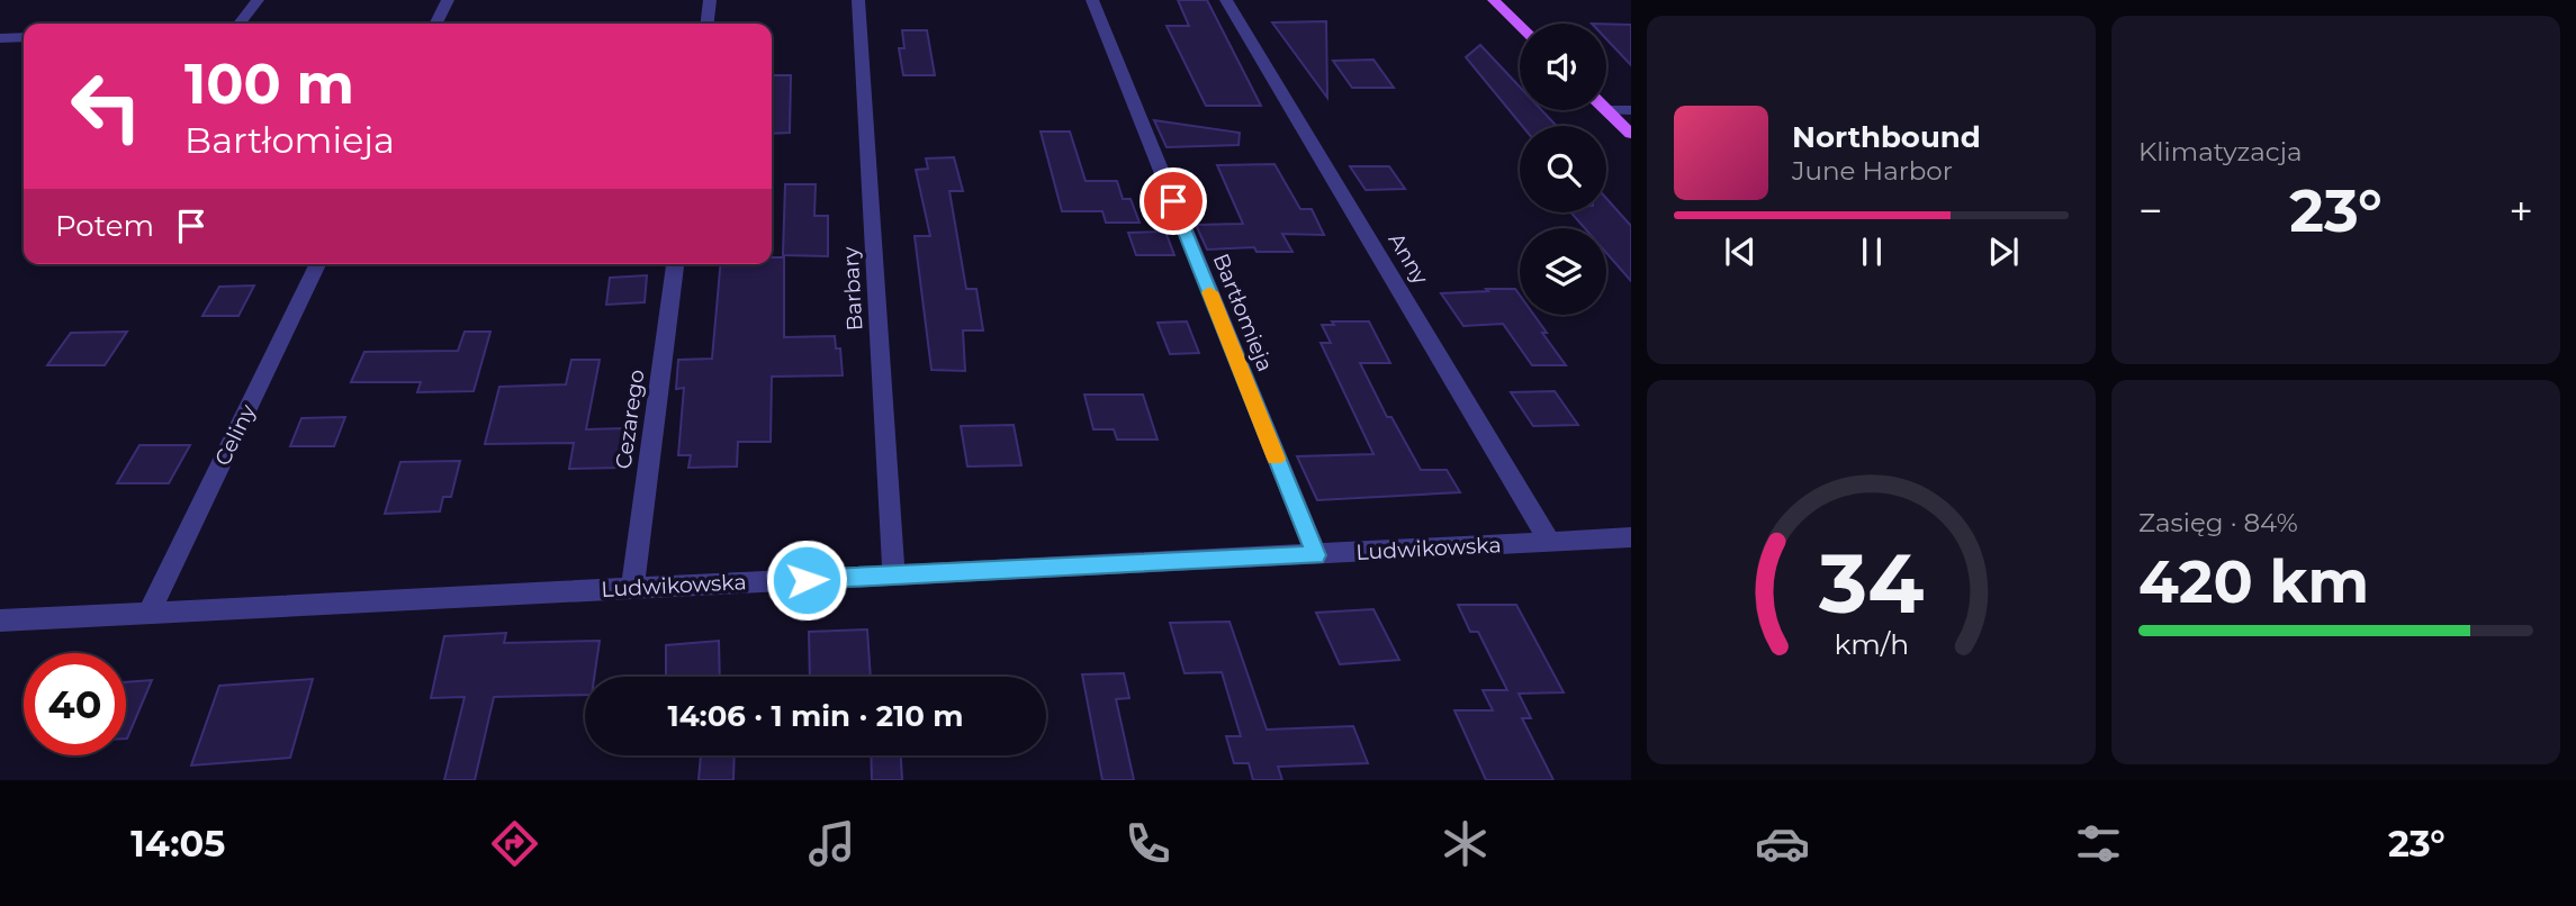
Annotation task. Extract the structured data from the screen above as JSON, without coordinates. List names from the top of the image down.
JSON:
{
  "streets": {
    "street": [
      "Anny",
      "Barbary",
      "Bartłomieja",
      "Cezarego",
      "Celiny",
      "Ludwikowska"
    ]
  },
  "crossings": [
    ["Anny", "Ludwikowska"],
    ["Barbary", "Ludwikowska"],
    ["Bartłomieja", "Ludwikowska"],
    ["Cezarego", "Ludwikowska"],
    ["Celiny", "Ludwikowska"]
  ],
  "page": {
    "tile": [
      "Klimatyzacja",
      ["Zasięg · 84%", "420 km"]
    ],
    "turn": ["100 m", "Bartłomieja"],
    "song": ["Northbound", "June Harbor"],
    "heat": ["−", "23°", "+"],
    "then": "Potem",
    "limit": "40",
    "trip": "14:06 · 1 min · 210 m",
    "tabs": ["14:05", "23°"],
    "gauge": ["34", "km/h"]
  }
}
